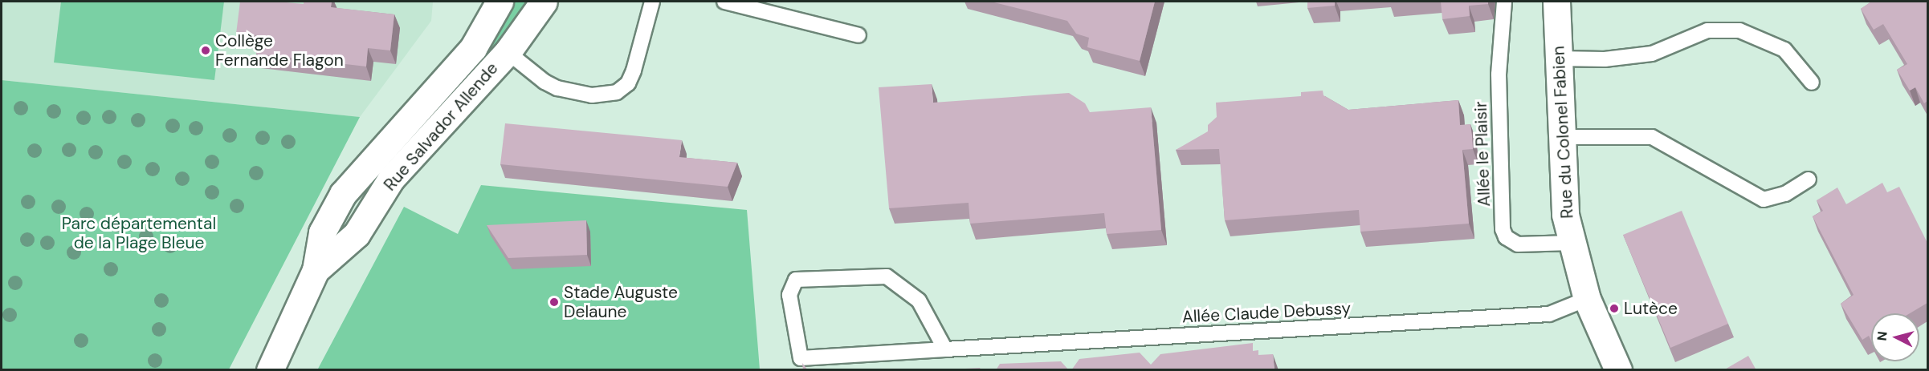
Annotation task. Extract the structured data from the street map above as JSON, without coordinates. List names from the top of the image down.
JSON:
{
  "streets": {
    "street": ["Rue Salvador Allende", "Rue du Colonel Fabien"],
    "lane": ["Allée le Plaisir", "Allée Claude Debussy"]
  },
  "crossings": [
    ["Rue du Colonel Fabien", "Allée le Plaisir"],
    ["Rue du Colonel Fabien", "Allée Claude Debussy"]
  ],
  "parks": ["Parc départemental de la Plage Bleue"],
  "places": ["Collège Fernande Flagon", "Stade Auguste Delaune", "Lutèce"],
  "north": "left"
}
